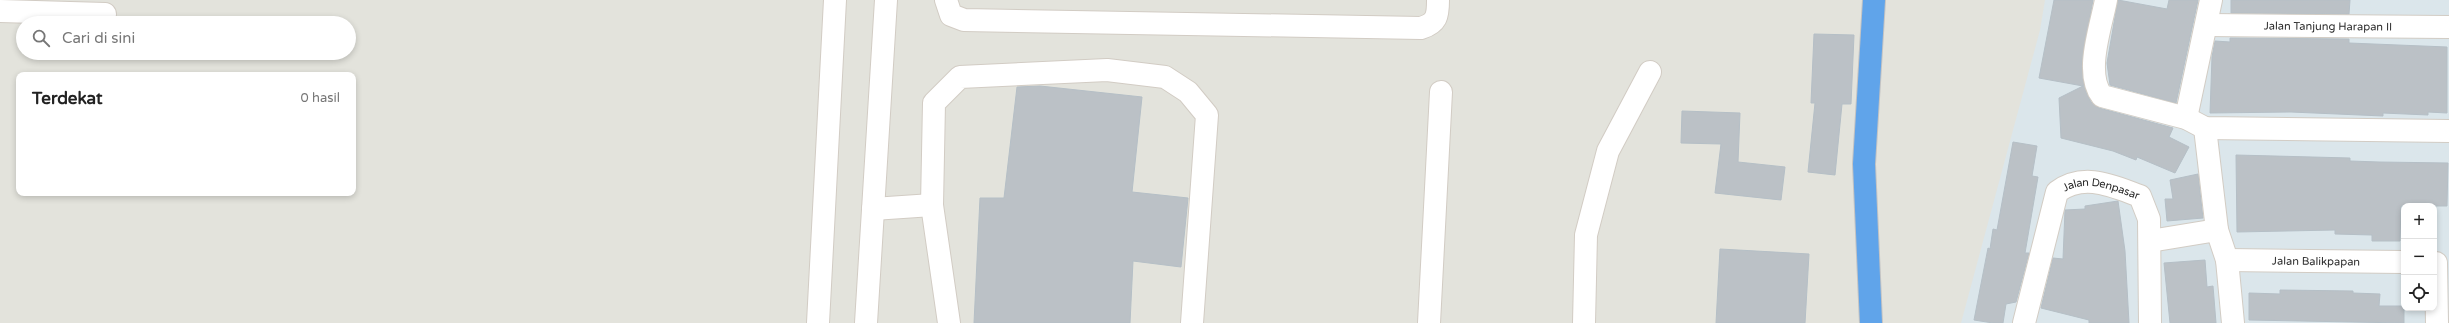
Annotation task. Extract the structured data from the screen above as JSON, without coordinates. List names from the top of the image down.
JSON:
{
  "streets": {
    "street": ["Jalan Tanjung Harapan II", "Jalan Denpasar", "Jalan Balikpapan"]
  },
  "page": {
    "search": "Cari di sini",
    "heading": ["Terdekat", "0 hasil"],
    "map_buttons": ["+", "−"]
  }
}
